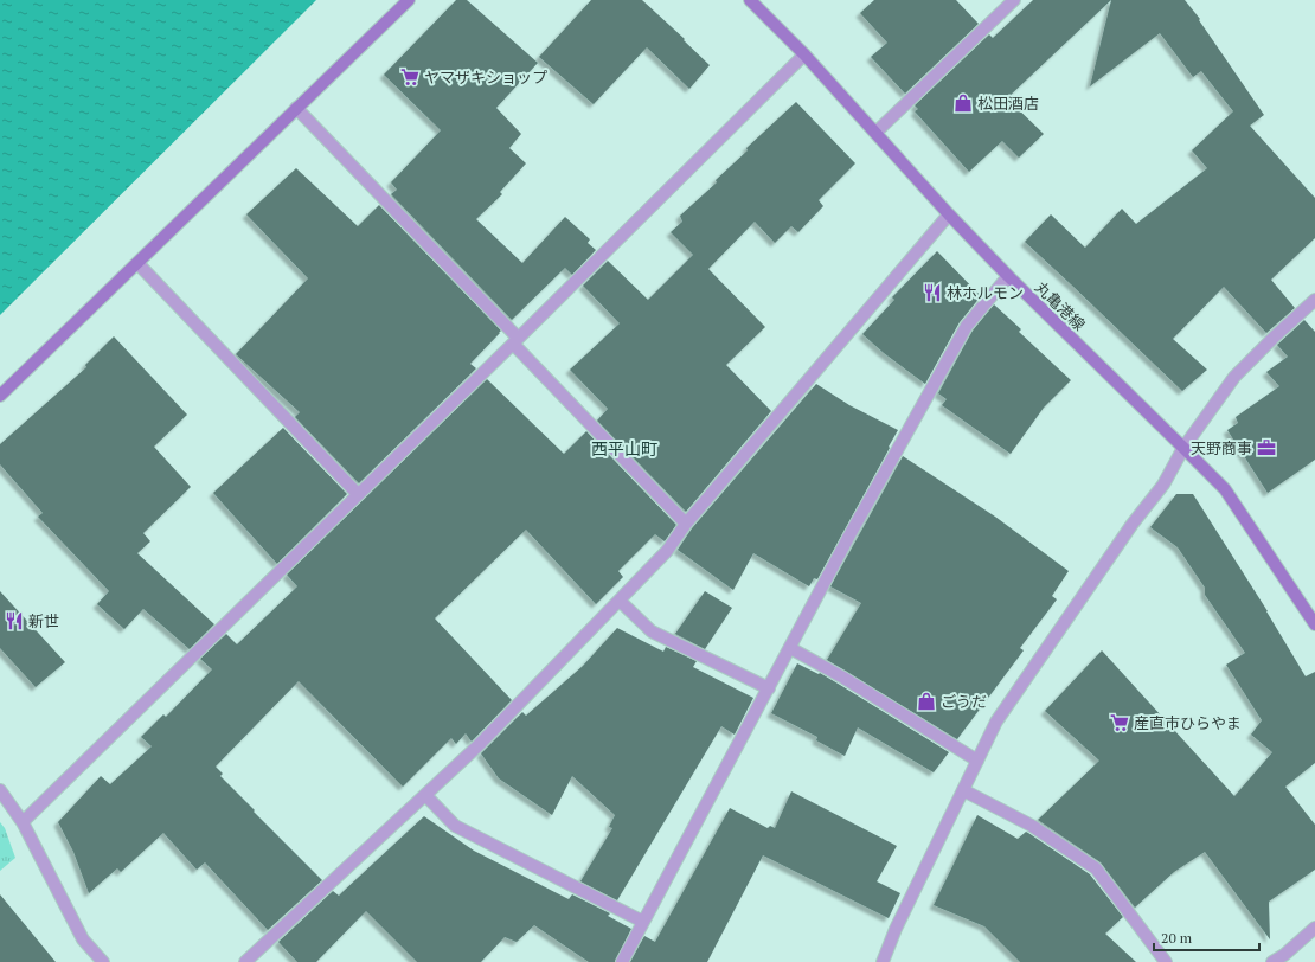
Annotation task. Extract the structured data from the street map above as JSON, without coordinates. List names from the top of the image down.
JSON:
{
  "streets": {
    "main road": ["丸亀港線"]
  },
  "districts": ["西平山町"],
  "places": {
    "supermarket": ["ヤマザキショップ", "産直市ひらやま"],
    "shop": ["松田酒店", "ごうだ"],
    "restaurant": ["林ホルモン", "新世"],
    "office": ["天野商事"]
  },
  "scale_bar": "20 m"
}
